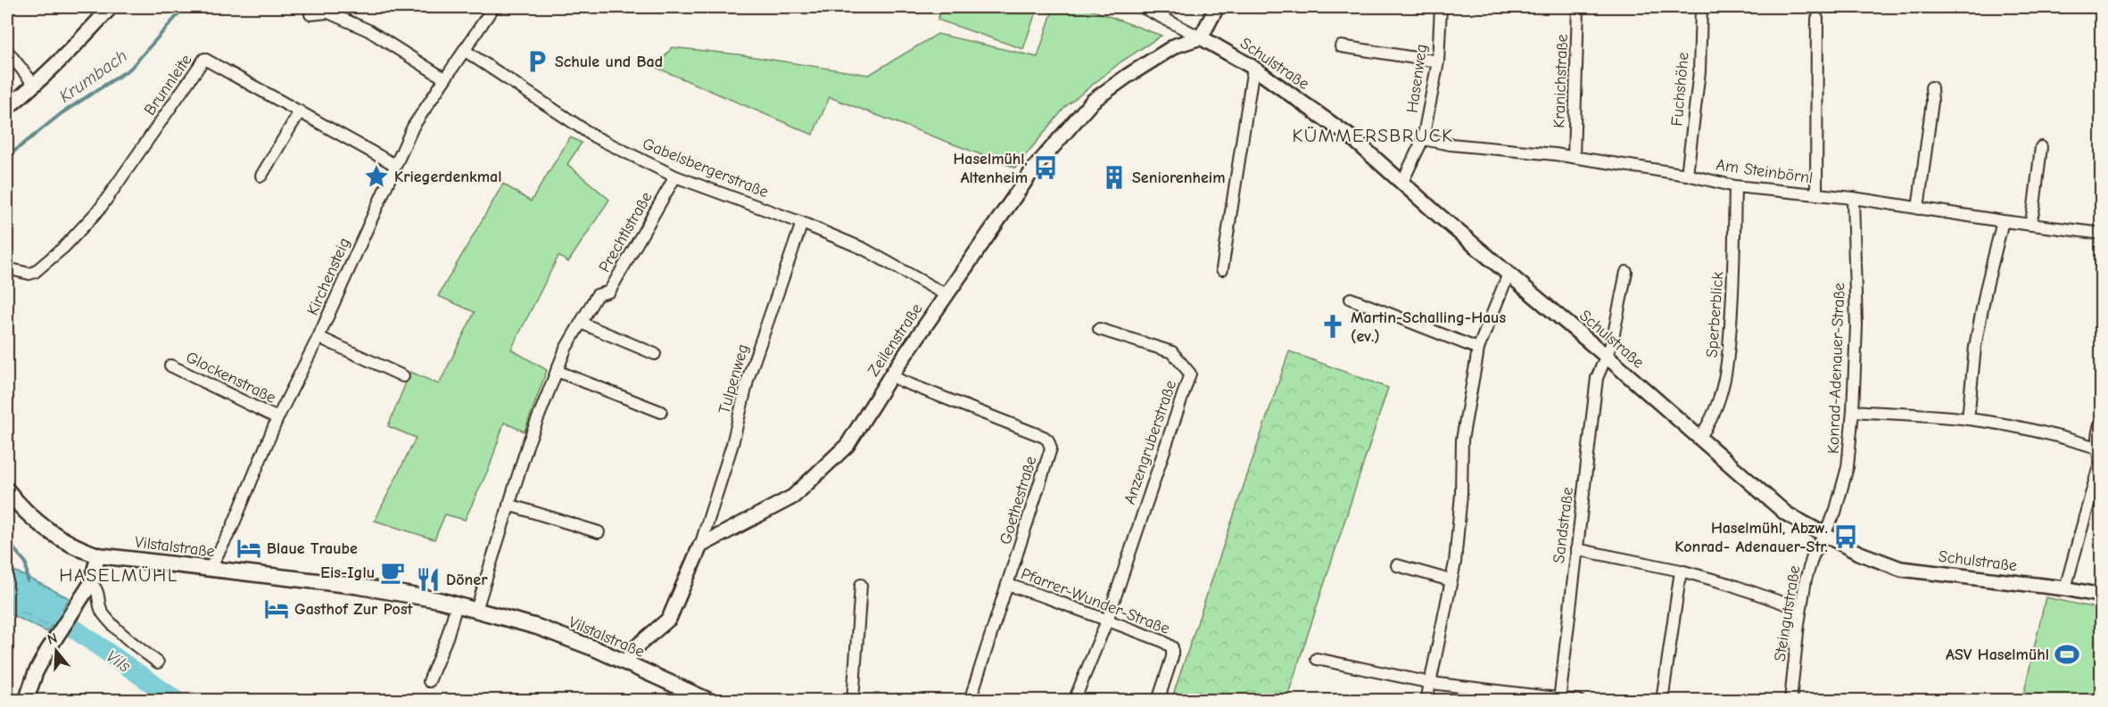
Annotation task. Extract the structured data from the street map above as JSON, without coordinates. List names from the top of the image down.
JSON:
{
  "streets": {
    "main road": ["Vilstalstraße"],
    "street": [
      "Schulstraße",
      "Hasenweg",
      "Kranichstraße",
      "Brunnleite",
      "Fuchshöhe",
      "Gabelsbergerstraße",
      "Am Steinbörnl",
      "Prechtlstraße",
      "Kirchensteig",
      "Sperberblick",
      "Zeilenstraße",
      "Konrad-Adenauer-Straße",
      "Glockenstraße",
      "Tulpenweg",
      "Anzengruberstraße",
      "Goethestraße",
      "Sandstraße",
      "Pfarrer-Wunder-Straße",
      "Steingutstraße"
    ]
  },
  "crossings": [
    ["Schulstraße", "Hasenweg"],
    ["Schulstraße", "Sperberblick"],
    ["Schulstraße", "Zeilenstraße"],
    ["Schulstraße", "Konrad-Adenauer-Straße"],
    ["Schulstraße", "Sandstraße"],
    ["Schulstraße", "Steingutstraße"],
    ["Hasenweg", "Am Steinbörnl"],
    ["Kranichstraße", "Am Steinbörnl"],
    ["Brunnleite", "Kirchensteig"],
    ["Fuchshöhe", "Am Steinbörnl"],
    ["Gabelsbergerstraße", "Prechtlstraße"],
    ["Gabelsbergerstraße", "Kirchensteig"],
    ["Gabelsbergerstraße", "Zeilenstraße"],
    ["Gabelsbergerstraße", "Tulpenweg"],
    ["Am Steinbörnl", "Sperberblick"],
    ["Am Steinbörnl", "Konrad-Adenauer-Straße"],
    ["Prechtlstraße", "Vilstalstraße"],
    ["Kirchensteig", "Glockenstraße"],
    ["Kirchensteig", "Vilstalstraße"],
    ["Zeilenstraße", "Tulpenweg"],
    ["Zeilenstraße", "Goethestraße"],
    ["Konrad-Adenauer-Straße", "Steingutstraße"],
    ["Anzengruberstraße", "Pfarrer-Wunder-Straße"],
    ["Goethestraße", "Pfarrer-Wunder-Straße"]
  ],
  "districts": ["KÜMMERSBRUCK", "HASELMÜHL"],
  "water": ["Krumbach", "Vils"],
  "places": {
    "parking": ["Schule und Bad"],
    "bus stop": ["Haselmühl, Altenheim", "Haselmühl, Abzw. Konrad- Adenauer-Str."],
    "place": ["Kriegerdenkmal"],
    "building": ["Seniorenheim"],
    "church": ["Martin-Schalling-Haus (ev.)"],
    "hotel": ["Blaue Traube", "Gasthof Zur Post"],
    "cafe": ["Eis-Iglu"],
    "restaurant": ["Döner"],
    "sports": ["ASV Haselmühl"]
  },
  "north": "top"
}
